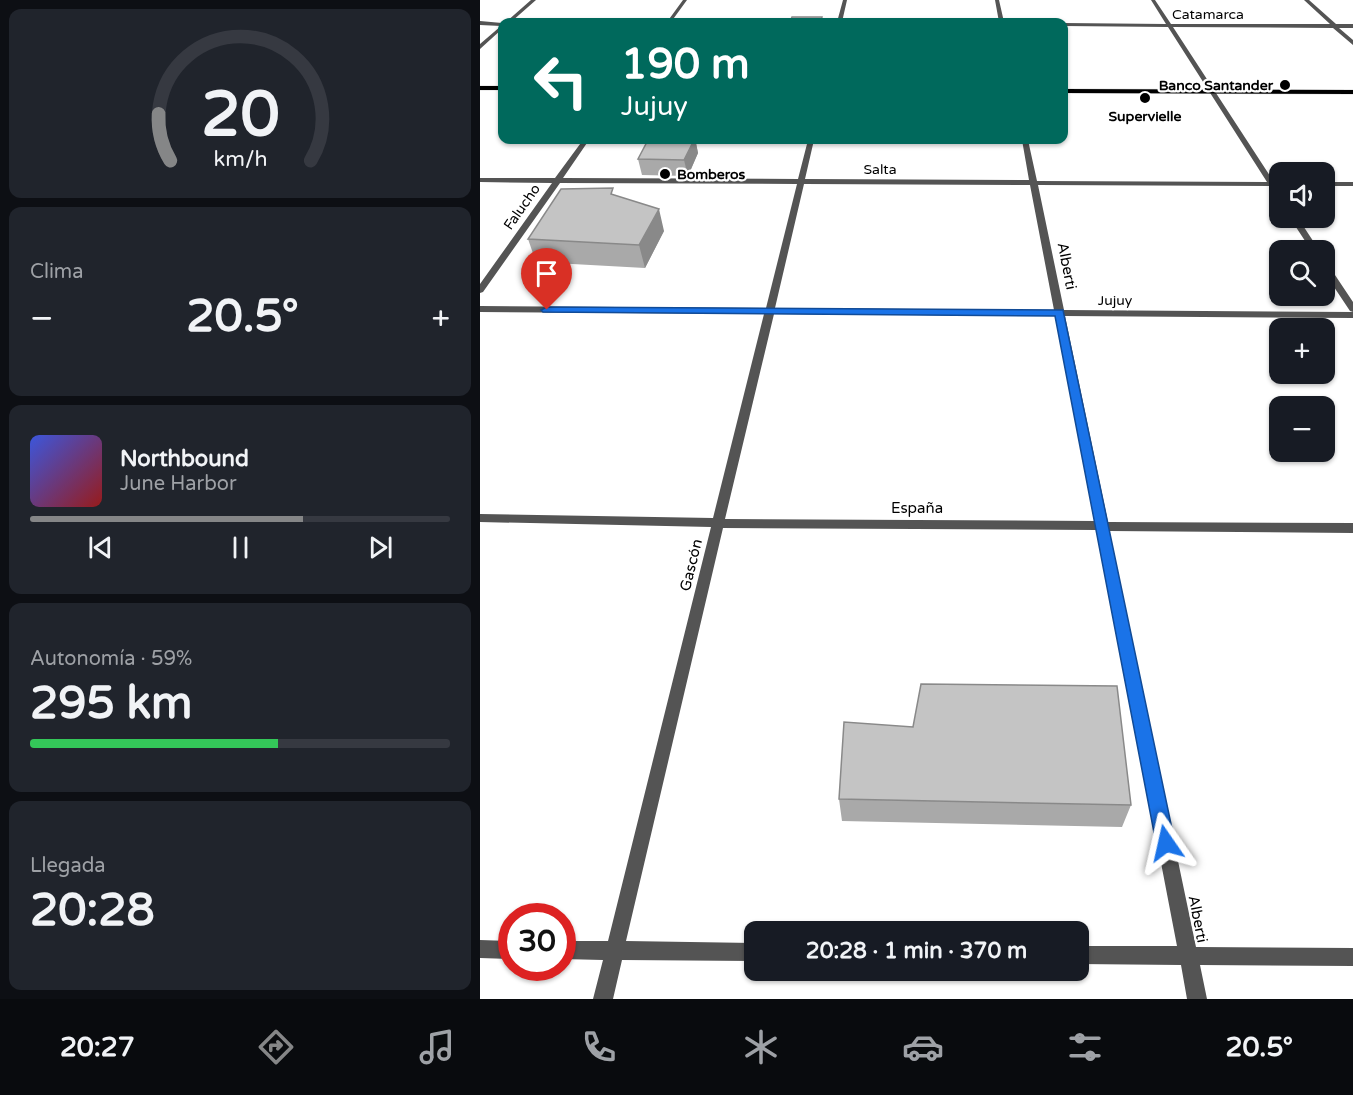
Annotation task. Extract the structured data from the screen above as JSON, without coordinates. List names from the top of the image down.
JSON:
{
  "streets": {
    "street": [
      "Catamarca",
      "Salta",
      "Falucho",
      "Alberti",
      "Jujuy",
      "España",
      "Gascón"
    ]
  },
  "crossings": [
    ["Salta", "Falucho"],
    ["Salta", "Alberti"],
    ["Salta", "Gascón"],
    ["Alberti", "Jujuy"],
    ["Alberti", "España"],
    ["Jujuy", "Gascón"],
    ["España", "Gascón"]
  ],
  "places": ["Banco Santander", "Supervielle", "Bomberos"],
  "page": {
    "turn": ["190 m", "Jujuy"],
    "map_buttons": ["+", "−"],
    "tile": [
      "Clima",
      ["Autonomía · 59%", "295 km"],
      ["Llegada", "20:28"]
    ],
    "heat": ["−", "20.5°", "+"],
    "song": ["Northbound", "June Harbor"],
    "limit": "30",
    "trip": "20:28 · 1 min · 370 m",
    "tabs": ["20:27", "20.5°"],
    "gauge": ["20", "km/h"]
  }
}
